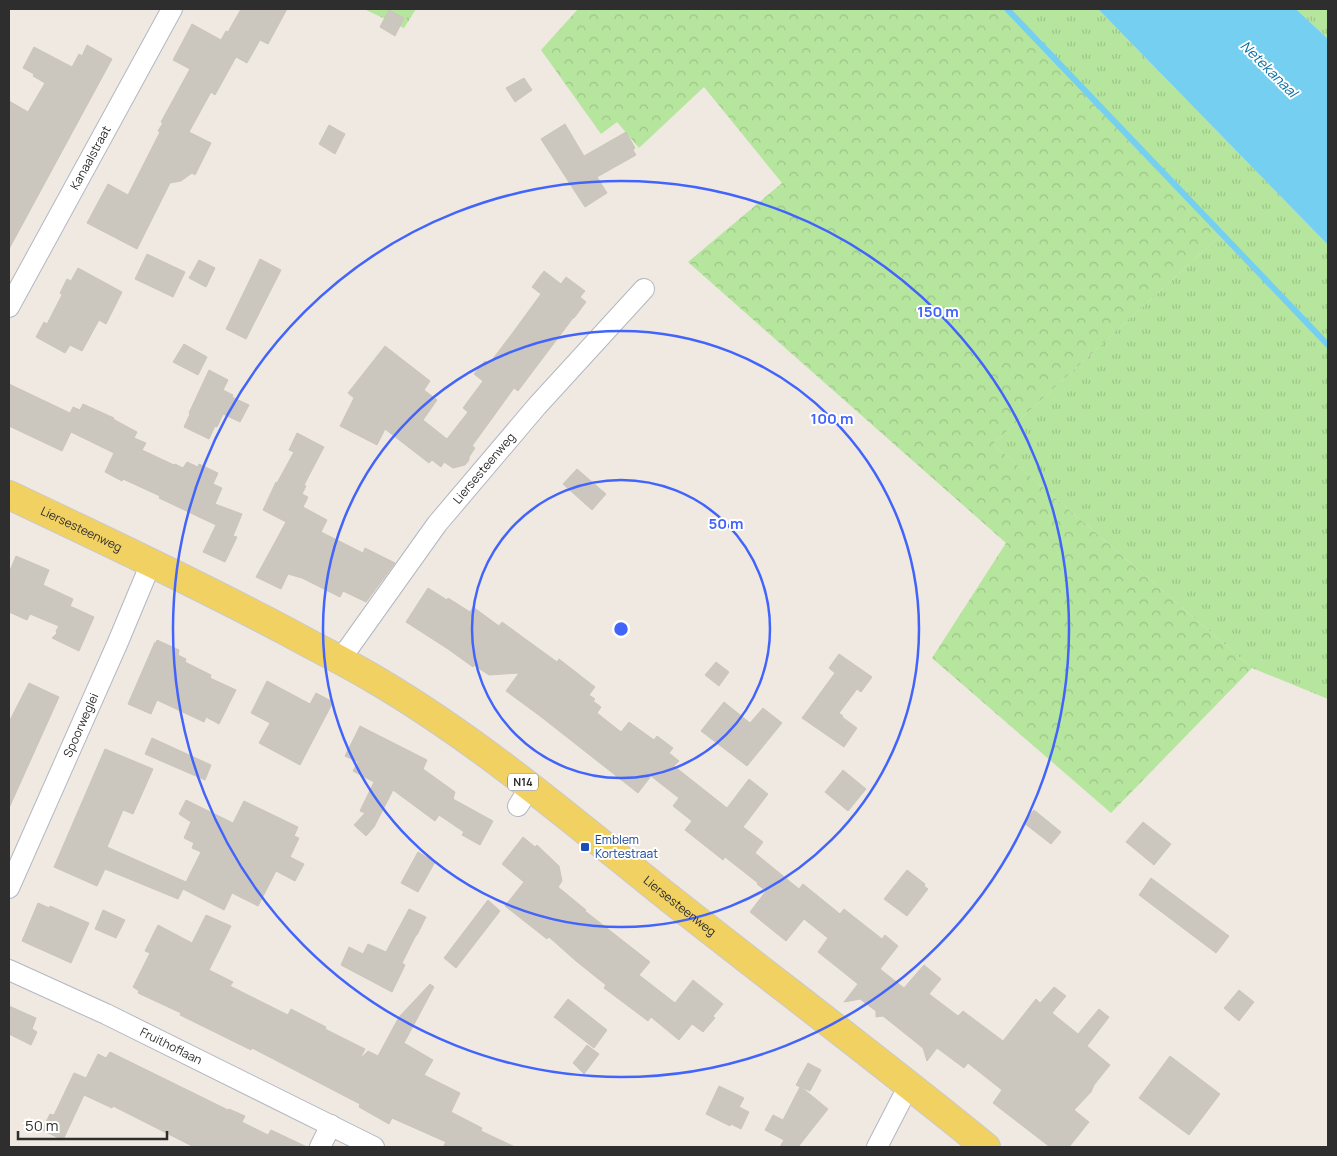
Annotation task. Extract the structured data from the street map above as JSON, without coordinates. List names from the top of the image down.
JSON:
{
  "streets": {
    "main road": ["Liersesteenweg", "N14"],
    "street": ["Kanaalstraat", "Spoorweglei", "Fruithoflaan"]
  },
  "crossings": [
    ["Liersesteenweg", "Spoorweglei"]
  ],
  "water": ["Netekanaal"],
  "places": {
    "transit": ["Emblem Kortestraat"]
  },
  "scale_bar": "50 m",
  "rings": ["150 m", "100 m", "50 m"]
}
